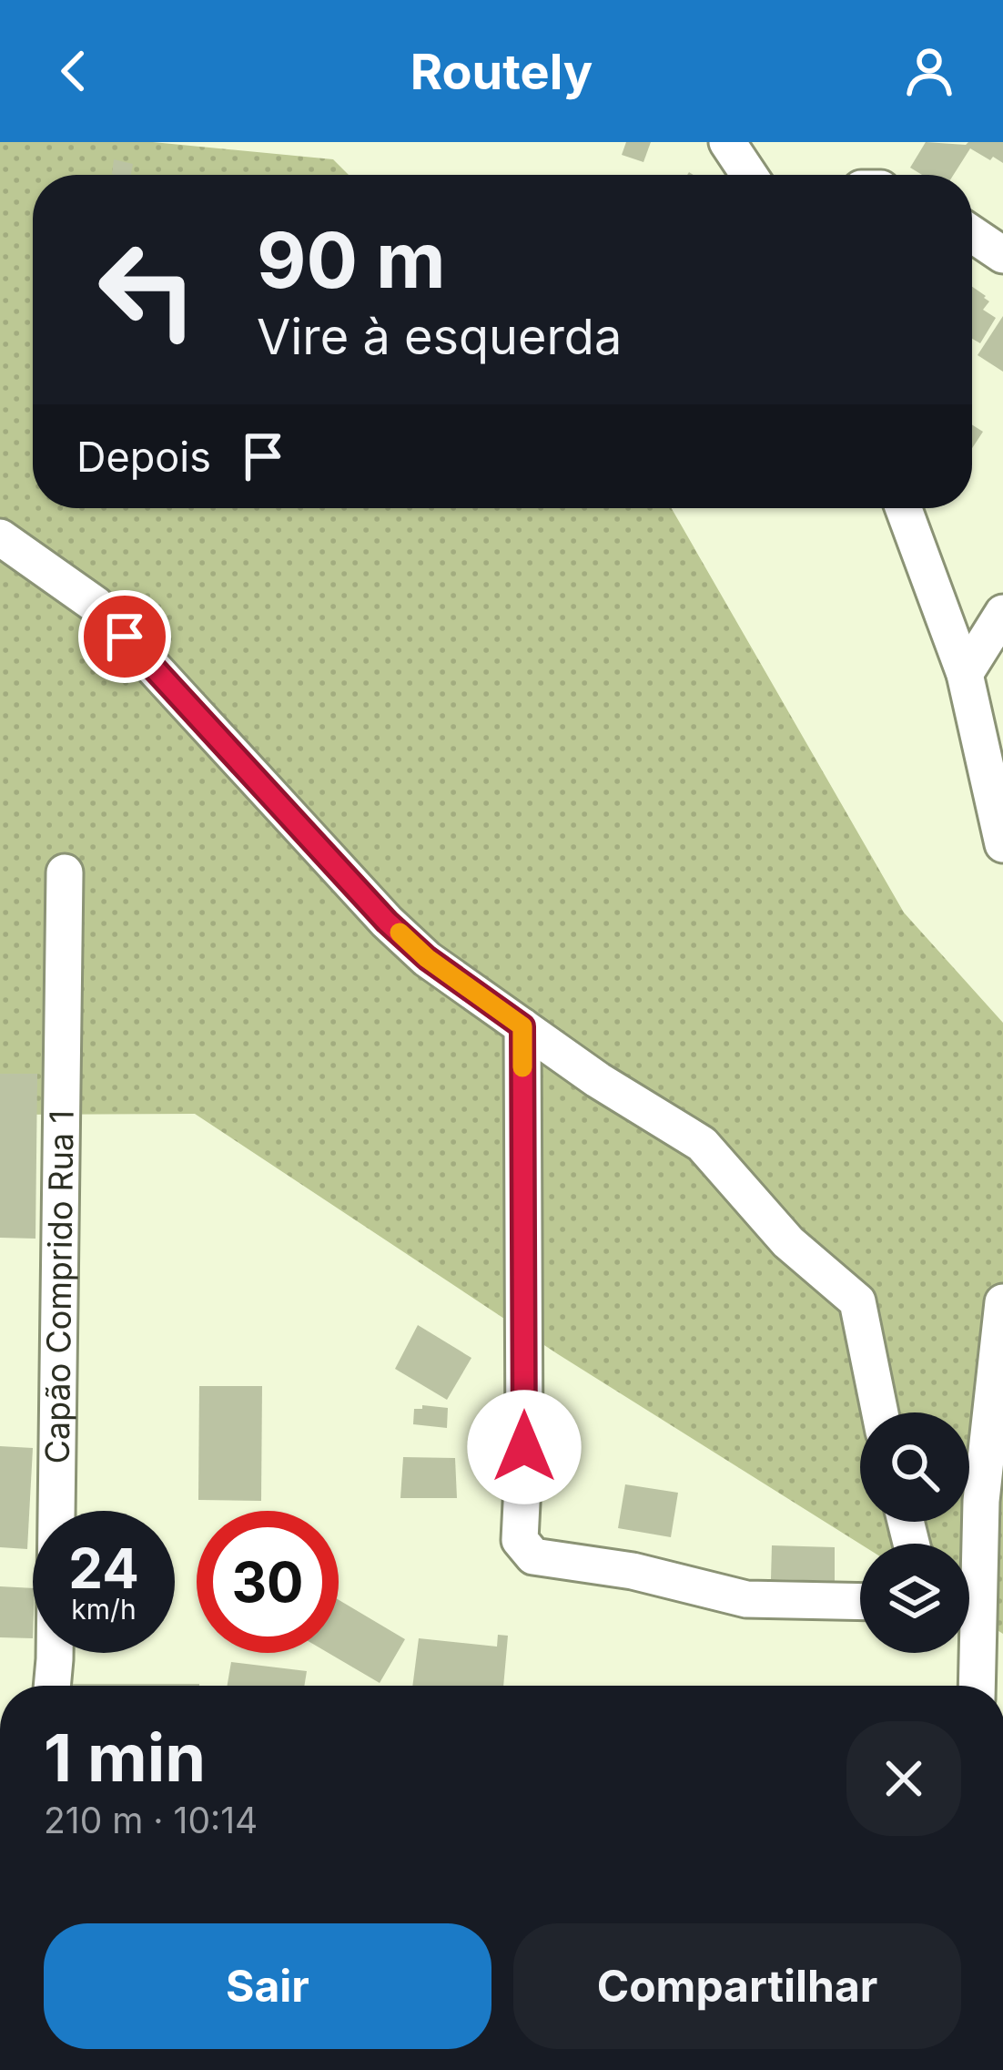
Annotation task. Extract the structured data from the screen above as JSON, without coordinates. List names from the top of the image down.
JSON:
{
  "streets": {
    "street": ["Capão Comprido Rua 1"]
  },
  "page": {
    "header": "Routely",
    "turn": ["90 m", "Vire à esquerda"],
    "then": "Depois",
    "speed": "24 km/h",
    "limit": "30",
    "heading": ["1 min", "210 m · 10:14"],
    "buttons": ["Sair", "Compartilhar"]
  }
}
